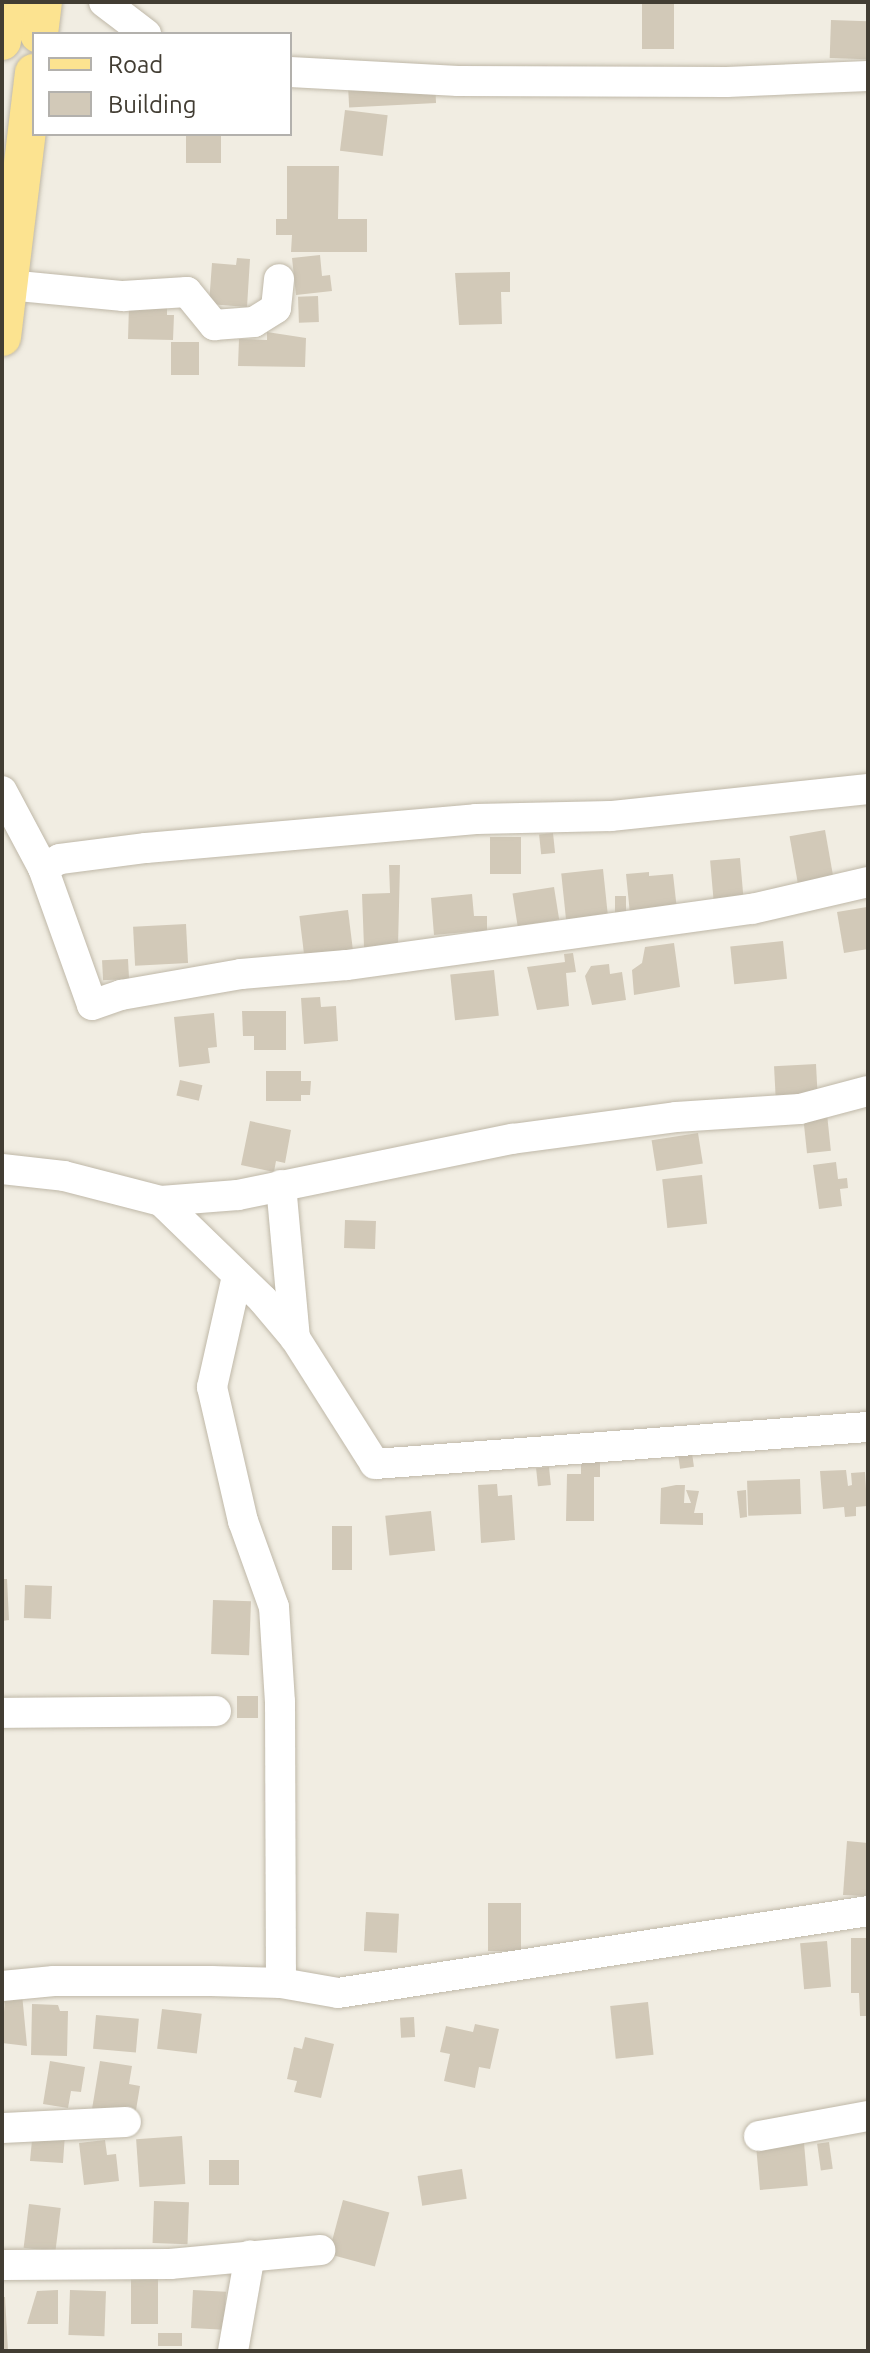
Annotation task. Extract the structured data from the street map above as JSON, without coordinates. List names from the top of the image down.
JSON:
{
  "legend": ["Road", "Building"]
}
